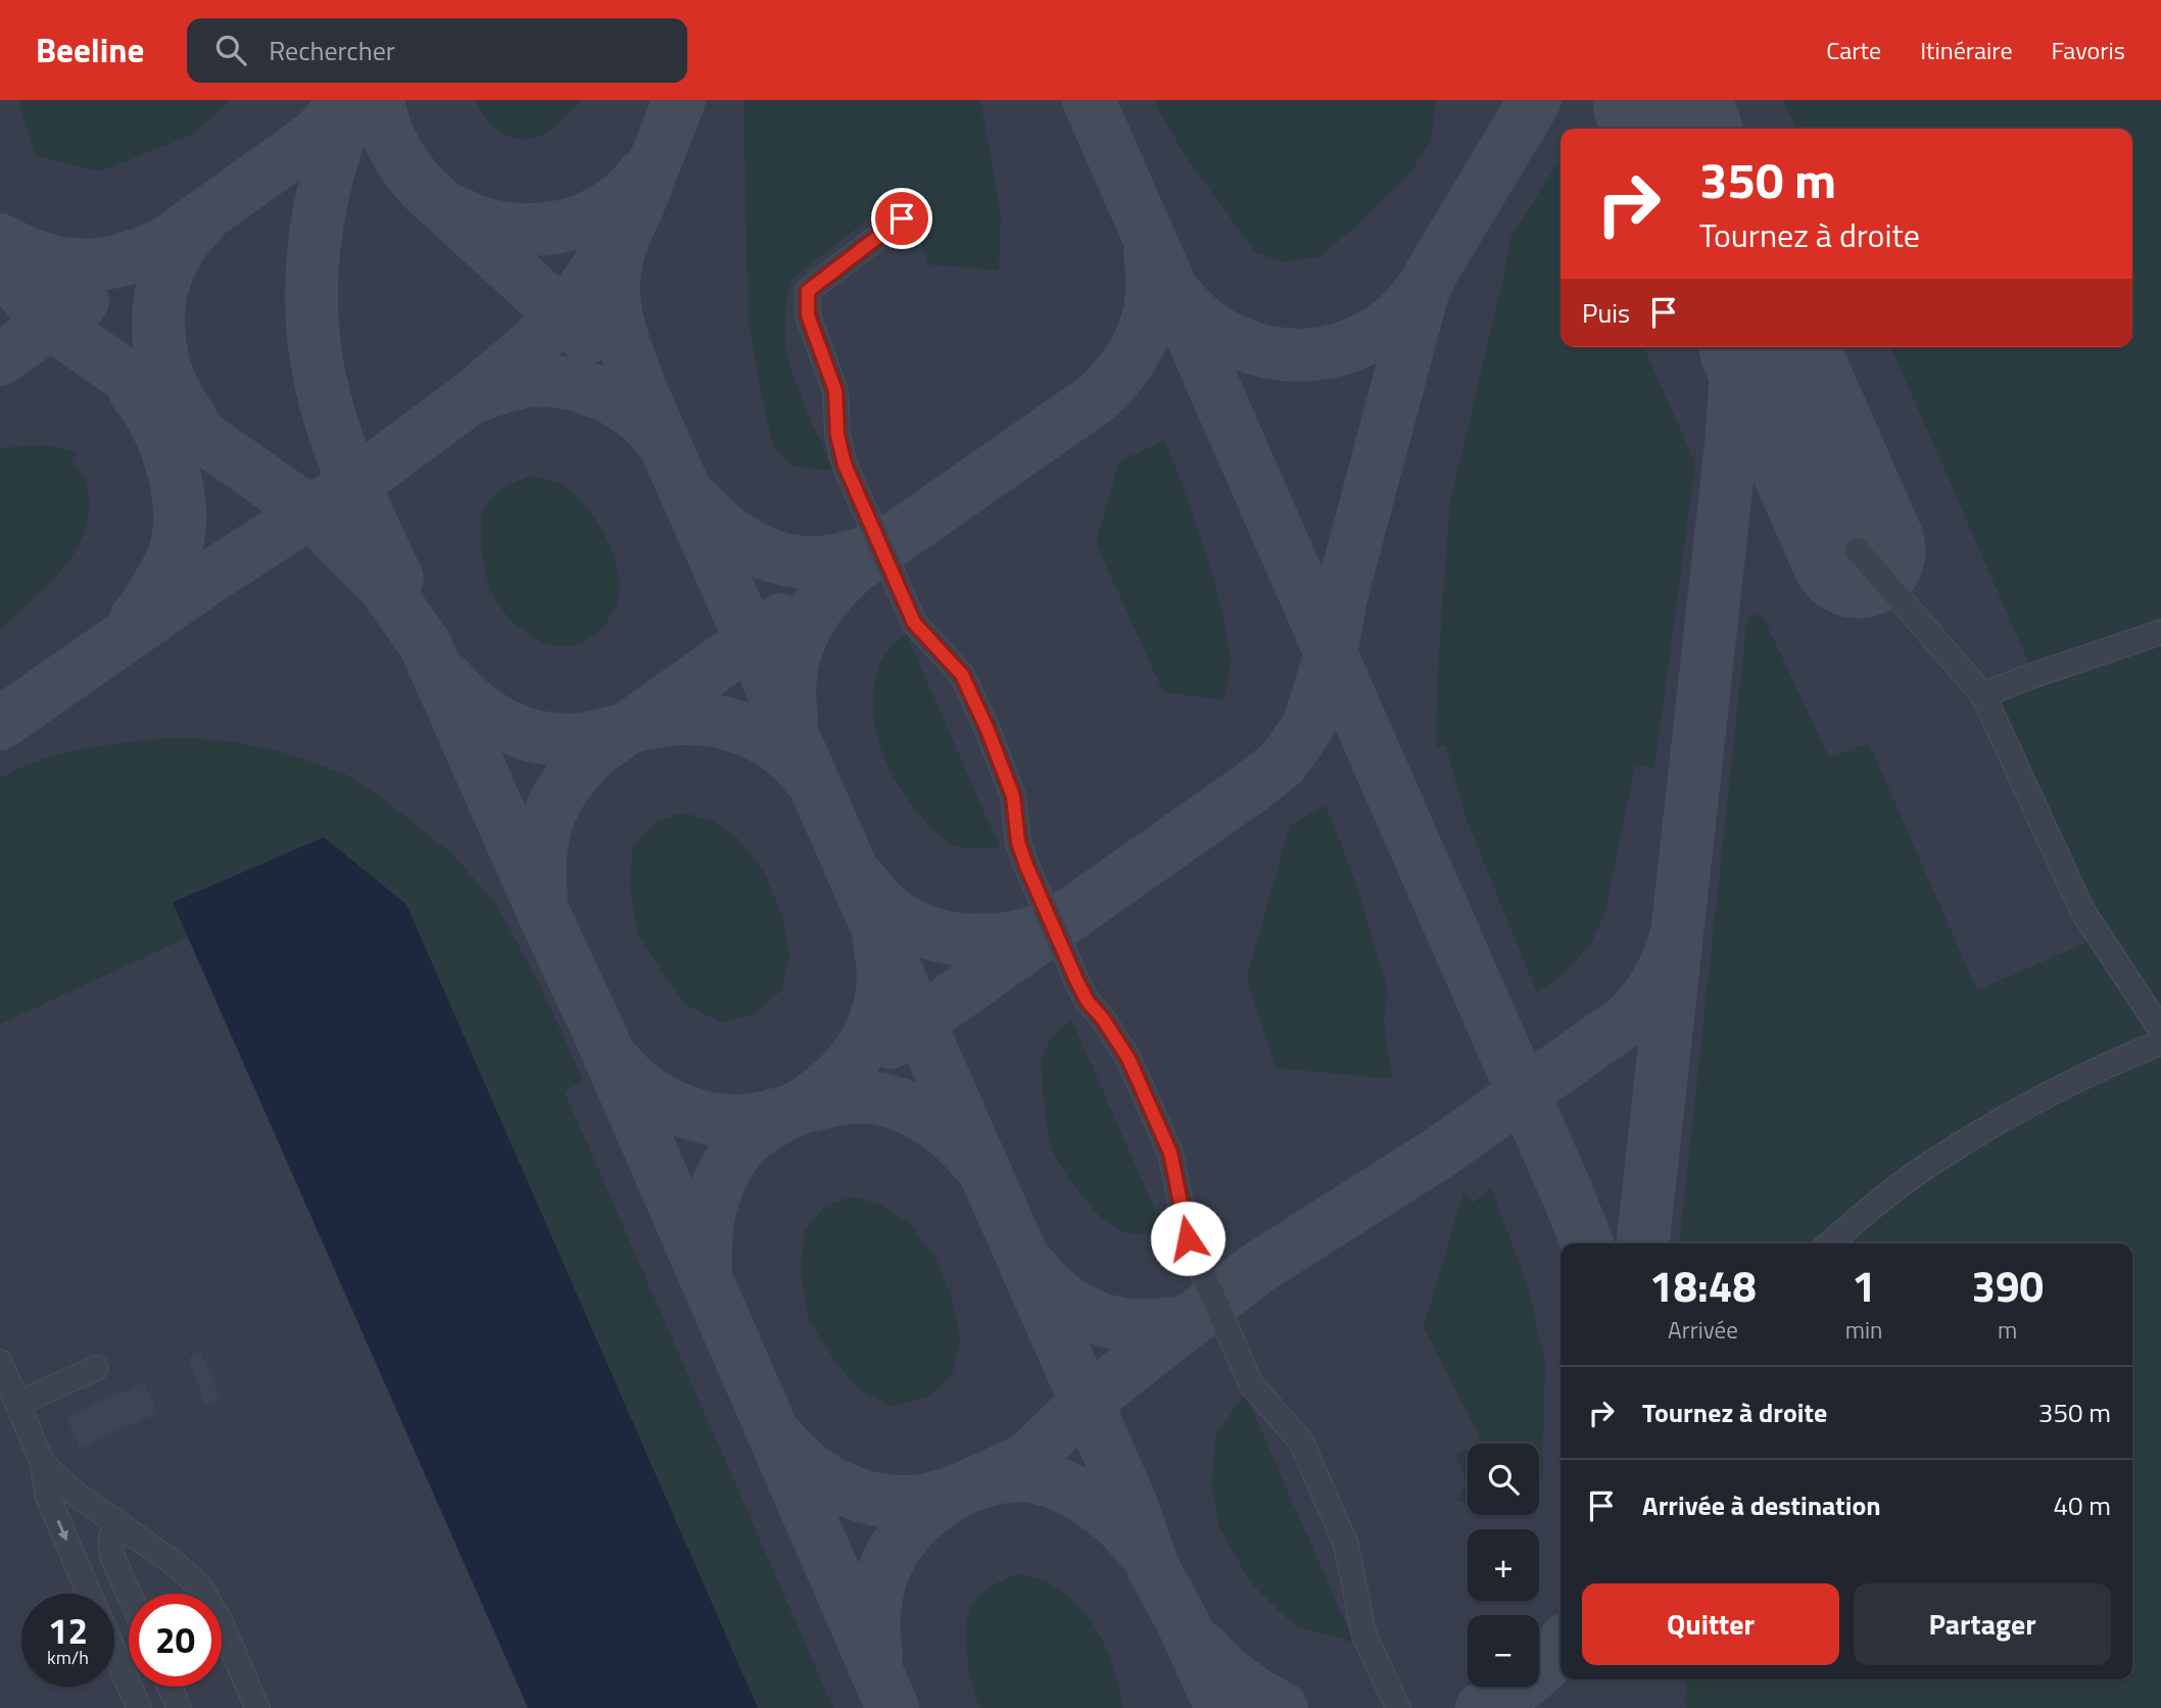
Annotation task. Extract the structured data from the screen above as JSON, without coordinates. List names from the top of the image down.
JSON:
{
  "page": {
    "header": "Beeline",
    "search": "Rechercher",
    "nav": ["Carte", "Itinéraire", "Favoris"],
    "turn": ["350 m", "Tournez à droite"],
    "then": "Puis",
    "eta": [
      "18:48",
      "Arrivée",
      "1",
      "min",
      "390",
      "m"
    ],
    "list": [
      {
        "name": "Tournez à droite",
        "value": "350 m"
      },
      {
        "name": "Arrivée à destination",
        "value": "40 m"
      }
    ],
    "map_buttons": ["+", "−"],
    "buttons": ["Quitter", "Partager"],
    "speed": "12 km/h",
    "limit": "20"
  }
}
